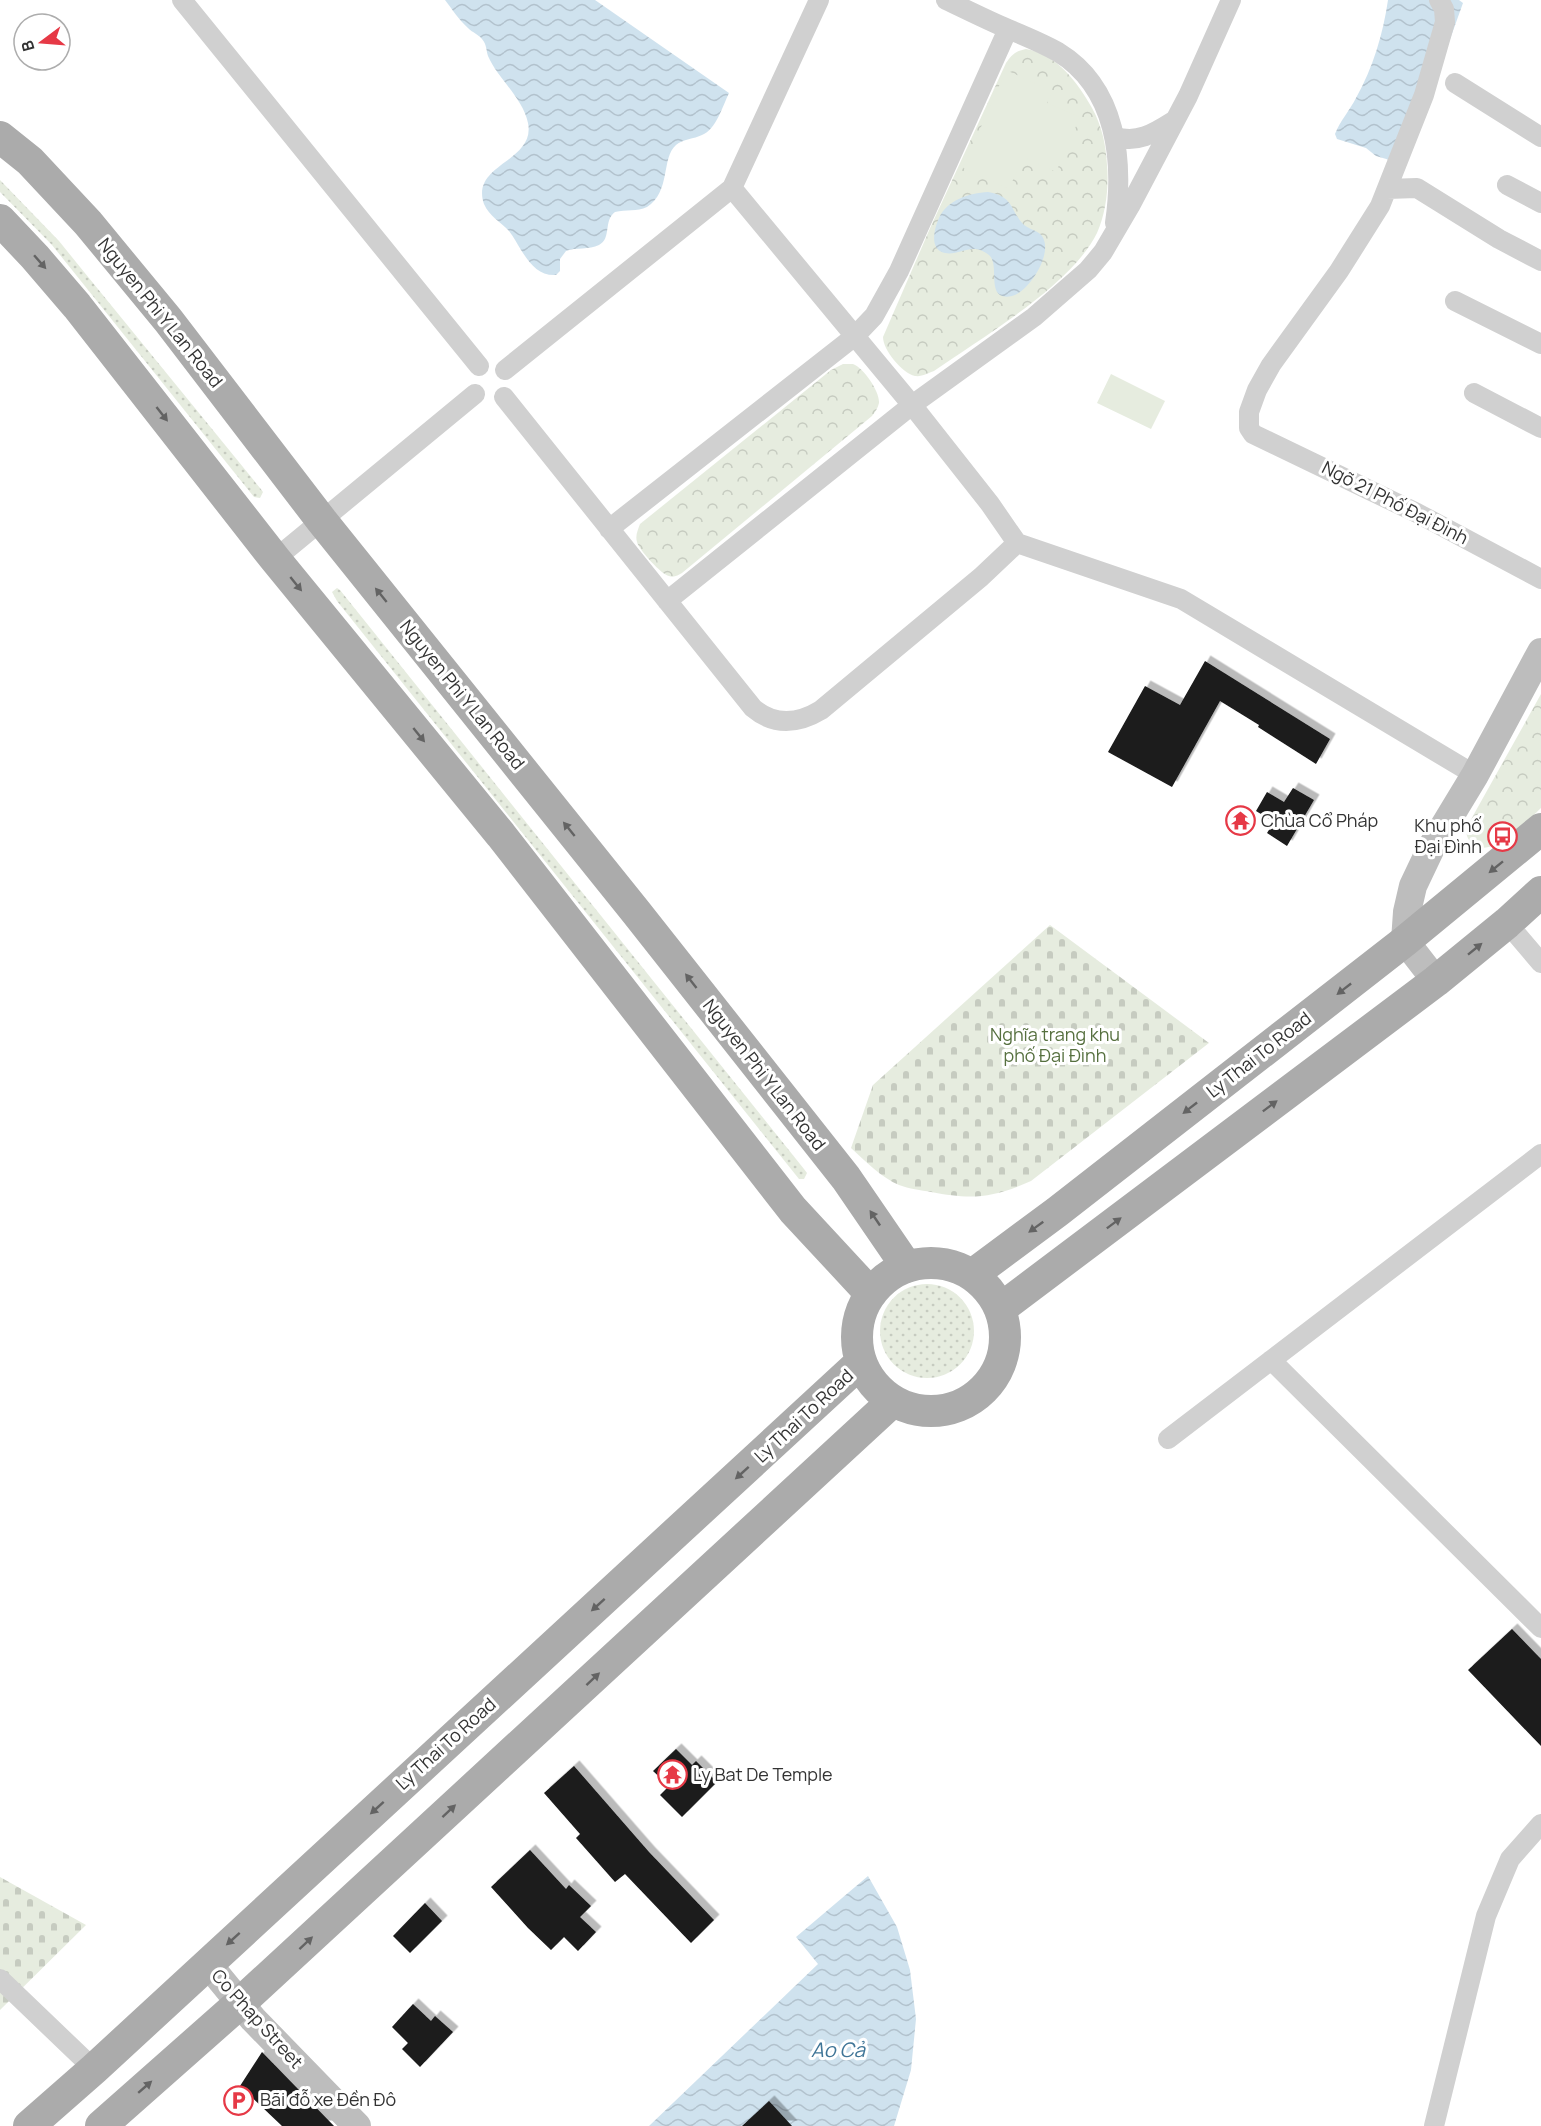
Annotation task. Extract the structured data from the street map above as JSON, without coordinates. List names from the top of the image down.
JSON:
{
  "streets": {
    "main road": ["Nguyen Phi Y Lan Road", "Ly Thai To Road"],
    "street": ["Ngõ 21 Phố Đại Đình", "Co Phap Street"]
  },
  "crossings": [
    ["Nguyen Phi Y Lan Road", "Ly Thai To Road"],
    ["Ly Thai To Road", "Co Phap Street"]
  ],
  "water": ["Ao Cả"],
  "parks": ["Nghĩa trang khu phố Đại Đình"],
  "places": {
    "temple": ["Chùa Cổ Pháp", "Ly Bat De Temple"],
    "bus stop": ["Khu phố Đại Đình"],
    "parking": ["Bãi đỗ xe Đền Đô"]
  },
  "north": "left"
}
